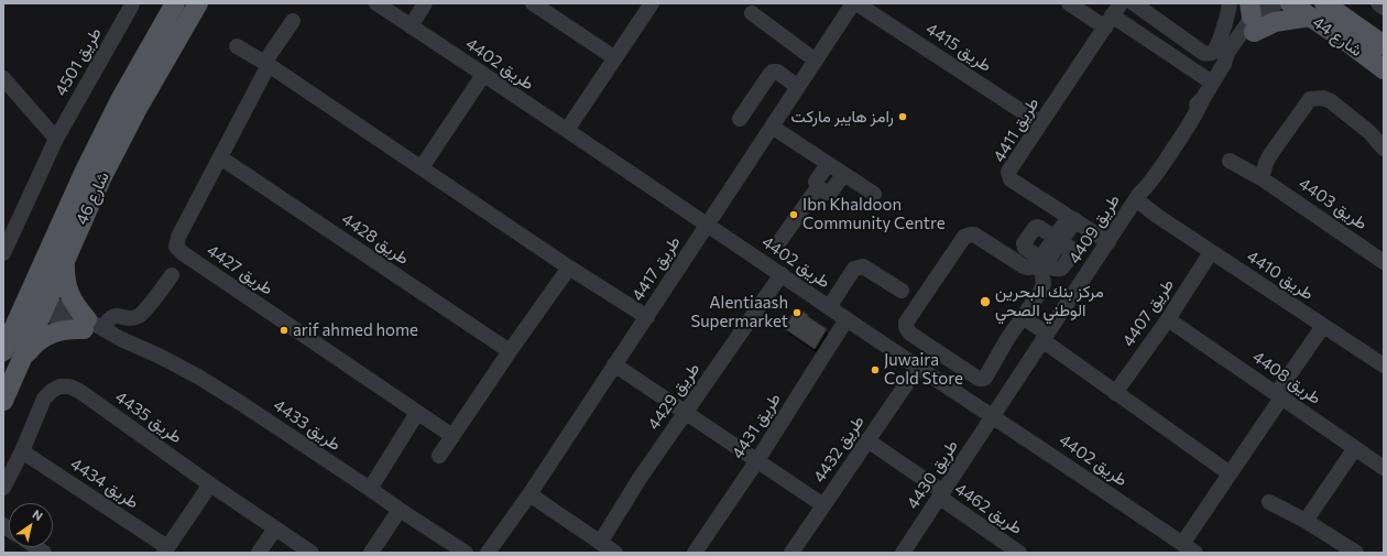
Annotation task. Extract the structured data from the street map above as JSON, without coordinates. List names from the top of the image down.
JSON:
{
  "streets": {
    "main road": ["شارع 44", "شارع 46"],
    "street": [
      "طريق 4415",
      "طريق 4501",
      "طريق 4402",
      "طريق 4411",
      "طريق 4403",
      "طريق 4409",
      "طريق 4428",
      "طريق 4417",
      "طريق 4427",
      "طريق 4410",
      "طريق 4407",
      "طريق 4408",
      "طريق 4429",
      "طريق 4435",
      "طريق 4433",
      "طريق 4431",
      "طريق 4432",
      "طريق 4430",
      "طريق 4434",
      "طريق 4462"
    ]
  },
  "crossings": [
    ["طريق 4415", "طريق 4411"],
    ["طريق 4402", "طريق 4409"],
    ["طريق 4402", "طريق 4417"],
    ["طريق 4402", "طريق 4429"],
    ["طريق 4402", "طريق 4431"],
    ["طريق 4402", "طريق 4432"],
    ["طريق 4402", "طريق 4430"],
    ["طريق 4411", "طريق 4409"],
    ["شارع 46", "طريق 4433"],
    ["طريق 4409", "طريق 4410"],
    ["طريق 4409", "طريق 4430"],
    ["طريق 4428", "طريق 4427"],
    ["طريق 4410", "طريق 4407"],
    ["طريق 4407", "طريق 4408"],
    ["طريق 4435", "طريق 4434"],
    ["طريق 4432", "طريق 4462"],
    ["طريق 4430", "طريق 4462"]
  ],
  "places": [
    "رامز هايبر ماركت",
    "Ibn Khaldoon Community Centre",
    "مركز بنك البحرين الوطني الصحي",
    "Alentiaash Supermarket",
    "arif ahmed home",
    "Juwaira Cold Store"
  ],
  "north": "top right"
}
